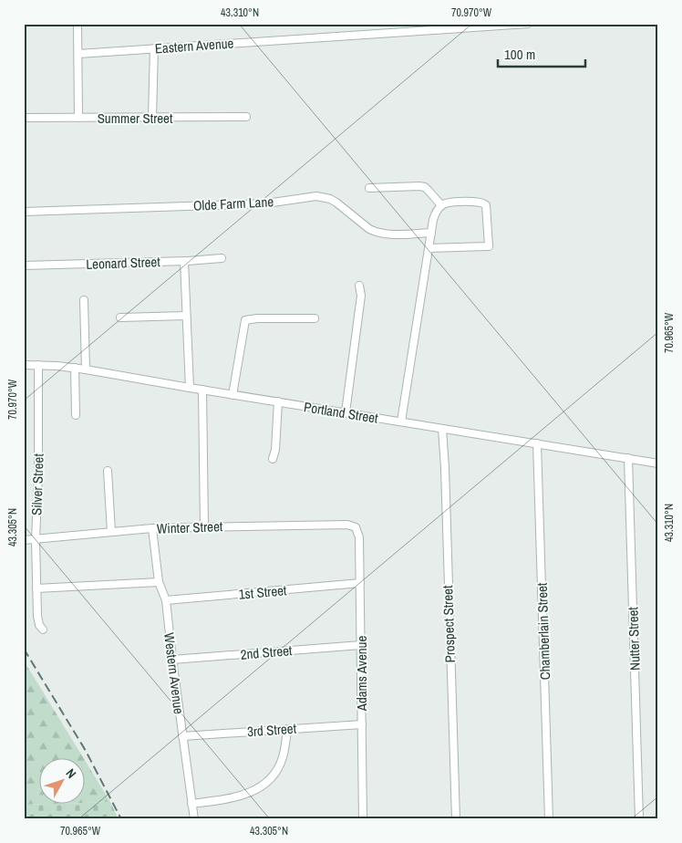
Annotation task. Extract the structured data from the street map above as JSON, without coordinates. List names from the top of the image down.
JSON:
{
  "streets": {
    "street": [
      "Eastern Avenue",
      "Summer Street",
      "Olde Farm Lane",
      "Leonard Street",
      "Portland Street",
      "Silver Street",
      "Winter Street",
      "1st Street",
      "Prospect Street",
      "Chamberlain Street",
      "Nutter Street",
      "2nd Street",
      "Western Avenue",
      "Adams Avenue",
      "3rd Street"
    ]
  },
  "crossings": [
    ["Portland Street", "Silver Street"],
    ["Portland Street", "Prospect Street"],
    ["Portland Street", "Chamberlain Street"],
    ["Portland Street", "Nutter Street"],
    ["Silver Street", "Winter Street"],
    ["Winter Street", "Western Avenue"],
    ["Winter Street", "Adams Avenue"],
    ["1st Street", "Western Avenue"],
    ["1st Street", "Adams Avenue"],
    ["2nd Street", "Western Avenue"],
    ["2nd Street", "Adams Avenue"],
    ["Western Avenue", "3rd Street"],
    ["Adams Avenue", "3rd Street"]
  ],
  "scale_bar": "100 m",
  "north": "top right",
  "coordinates": [
    "43.310°N",
    "70.970°W",
    "70.965°W",
    "43.305°N"
  ]
}
